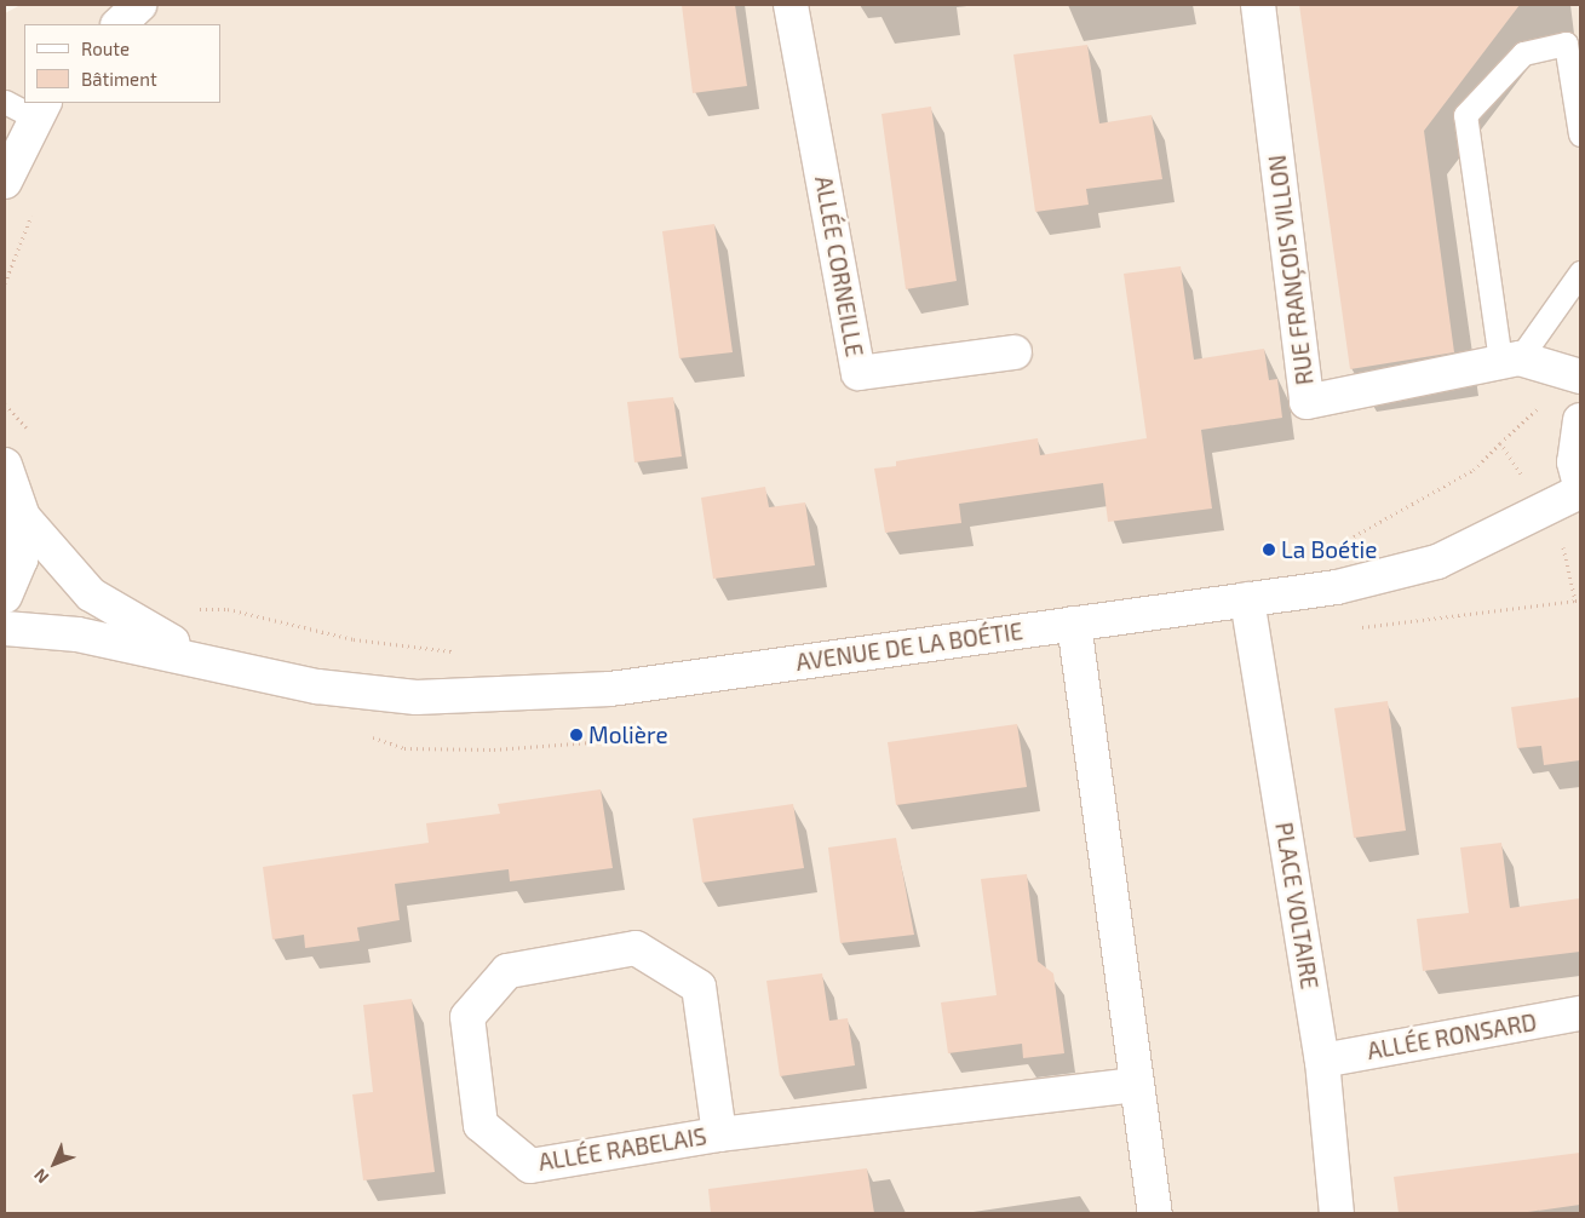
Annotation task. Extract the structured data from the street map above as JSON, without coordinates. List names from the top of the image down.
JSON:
{
  "streets": {
    "street": [
      "ALLÉE CORNEILLE",
      "RUE FRANÇOIS VILLON",
      "AVENUE DE LA BOÉTIE",
      "PLACE VOLTAIRE",
      "ALLÉE RONSARD",
      "ALLÉE RABELAIS"
    ]
  },
  "crossings": [
    ["AVENUE DE LA BOÉTIE", "PLACE VOLTAIRE"],
    ["PLACE VOLTAIRE", "ALLÉE RONSARD"]
  ],
  "places": ["La Boétie", "Molière"],
  "legend": ["Route", "Bâtiment"],
  "north": "bottom left"
}
